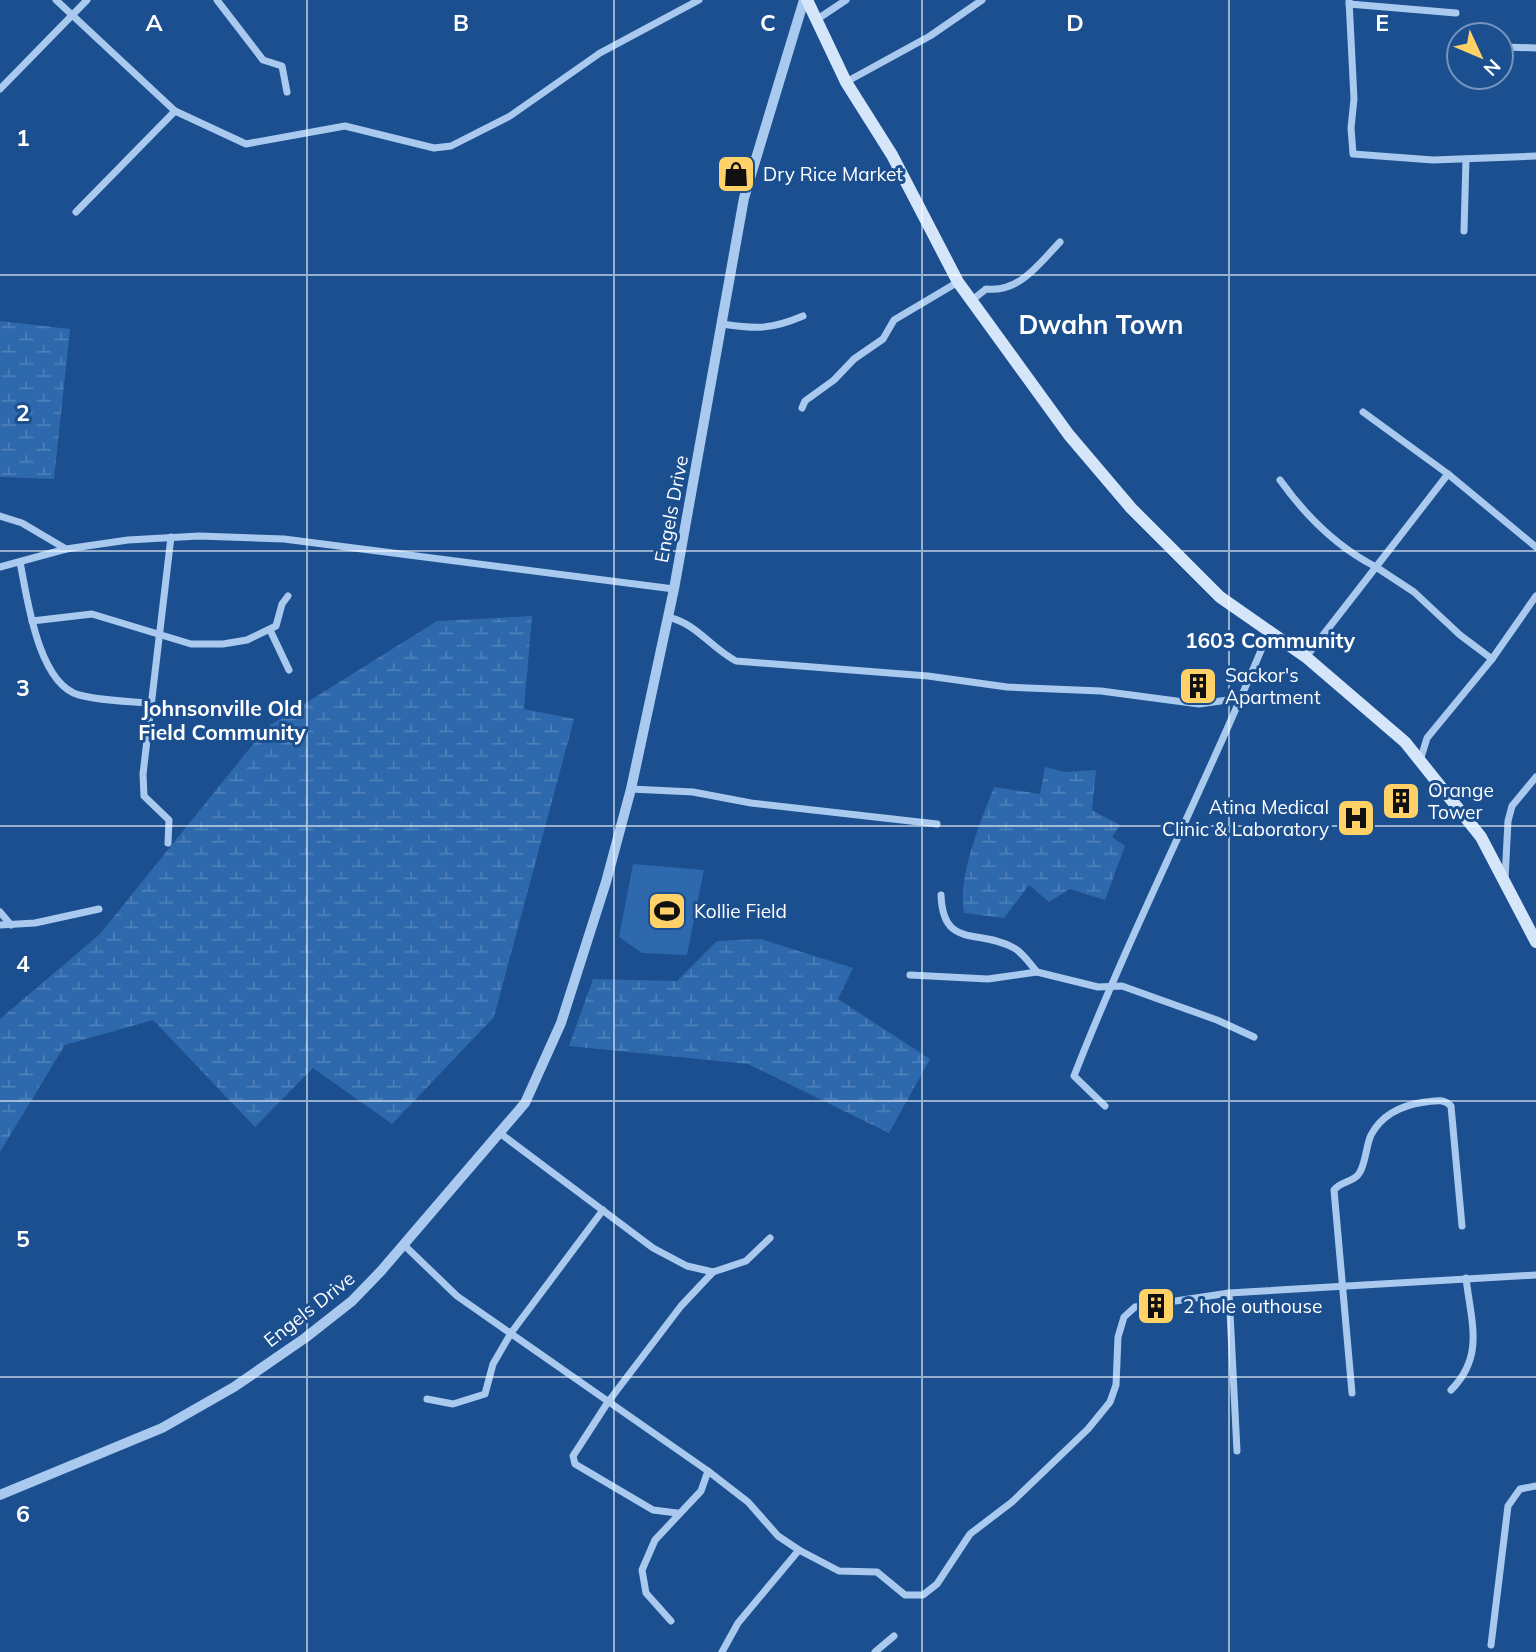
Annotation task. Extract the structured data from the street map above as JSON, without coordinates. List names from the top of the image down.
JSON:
{
  "streets": {
    "street": ["Engels Drive"]
  },
  "districts": ["Dwahn Town", "1603 Community", "Johnsonville Old Field Community"],
  "places": {
    "shop": ["Dry Rice Market"],
    "building": ["Sackor's Apartment", "Orange Tower", "2 hole outhouse"],
    "hospital": ["Atina Medical Clinic & Laboratory"],
    "sports": ["Kollie Field"]
  },
  "north": "bottom right",
  "grid": {
    "columns": [
      "A",
      "B",
      "C",
      "D",
      "E"
    ],
    "rows": [
      "1",
      "2",
      "3",
      "4",
      "5",
      "6"
    ]
  }
}
